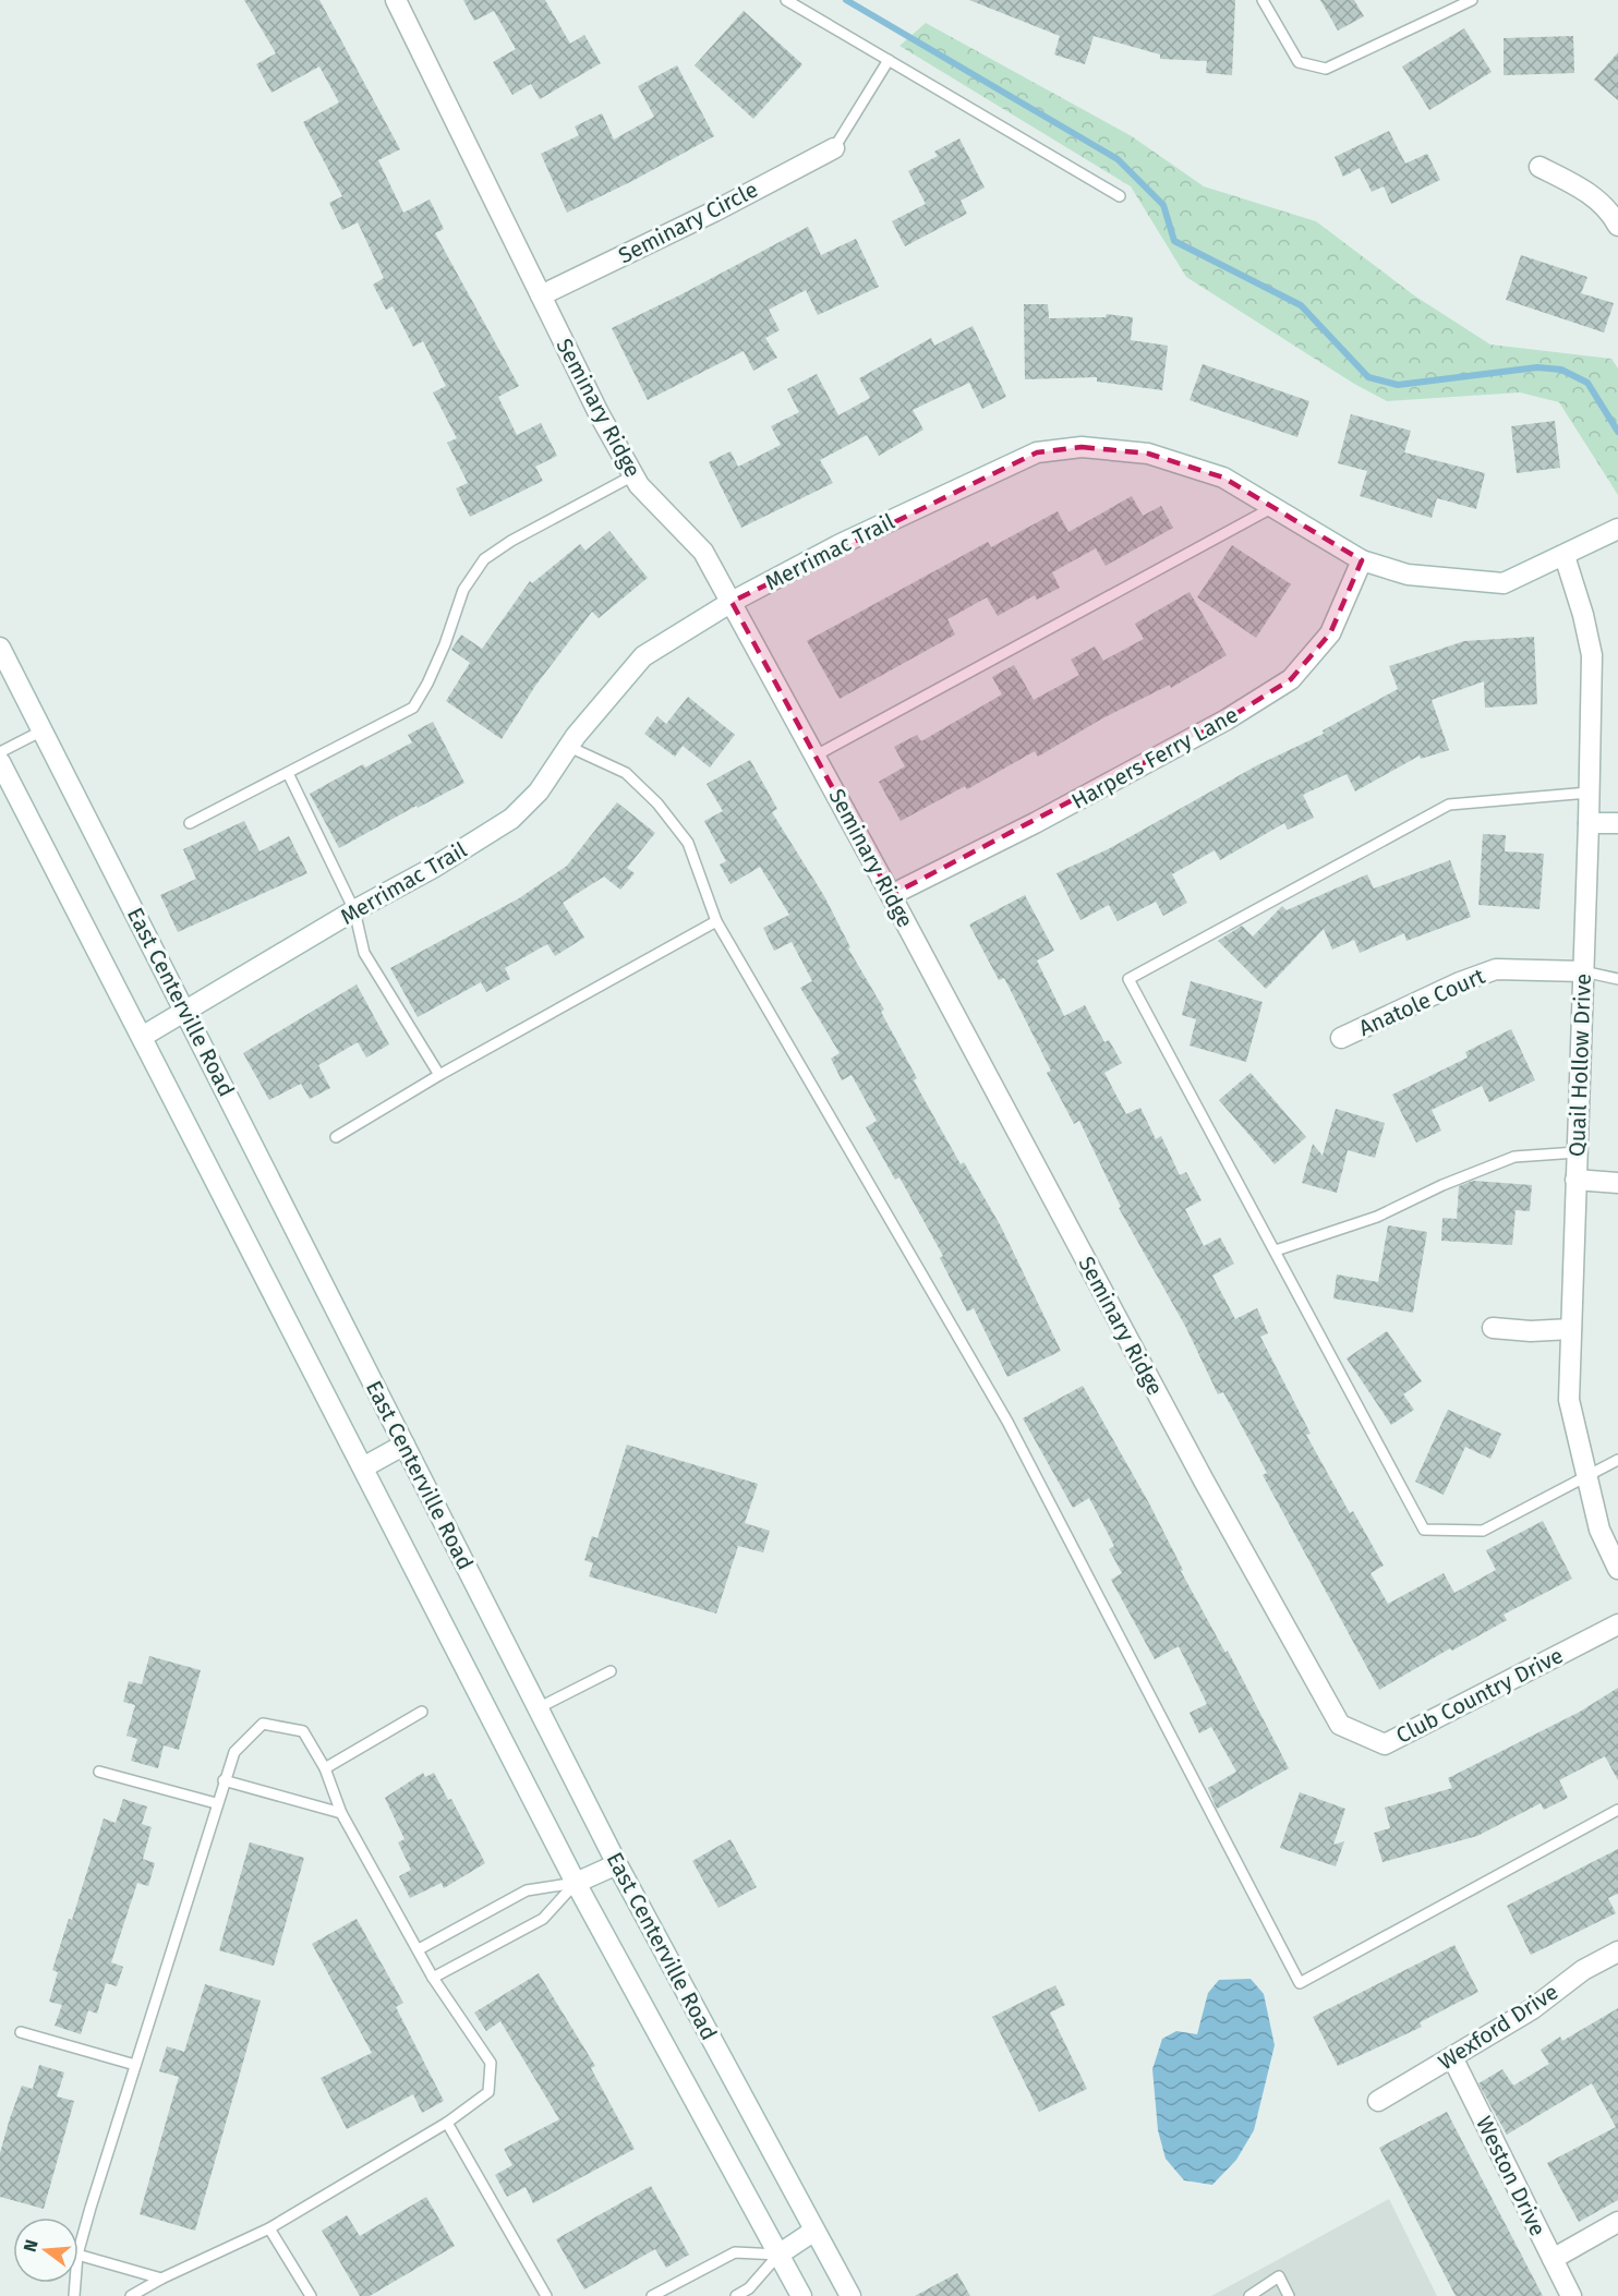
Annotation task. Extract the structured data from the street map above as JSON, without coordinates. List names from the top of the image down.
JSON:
{
  "streets": {
    "street": [
      "Seminary Circle",
      "Seminary Ridge",
      "Merrimac Trail",
      "Harpers Ferry Lane",
      "East Centerville Road",
      "Anatole Court",
      "Quail Hollow Drive",
      "Club Country Drive",
      "Wexford Drive",
      "Weston Drive"
    ]
  },
  "crossings": [
    ["Seminary Circle", "Seminary Ridge"],
    ["Seminary Ridge", "Merrimac Trail"],
    ["Seminary Ridge", "Harpers Ferry Lane"],
    ["Seminary Ridge", "Club Country Drive"],
    ["Merrimac Trail", "Harpers Ferry Lane"],
    ["Merrimac Trail", "East Centerville Road"],
    ["Merrimac Trail", "Quail Hollow Drive"],
    ["Anatole Court", "Quail Hollow Drive"],
    ["Wexford Drive", "Weston Drive"]
  ],
  "north": "left"
}
